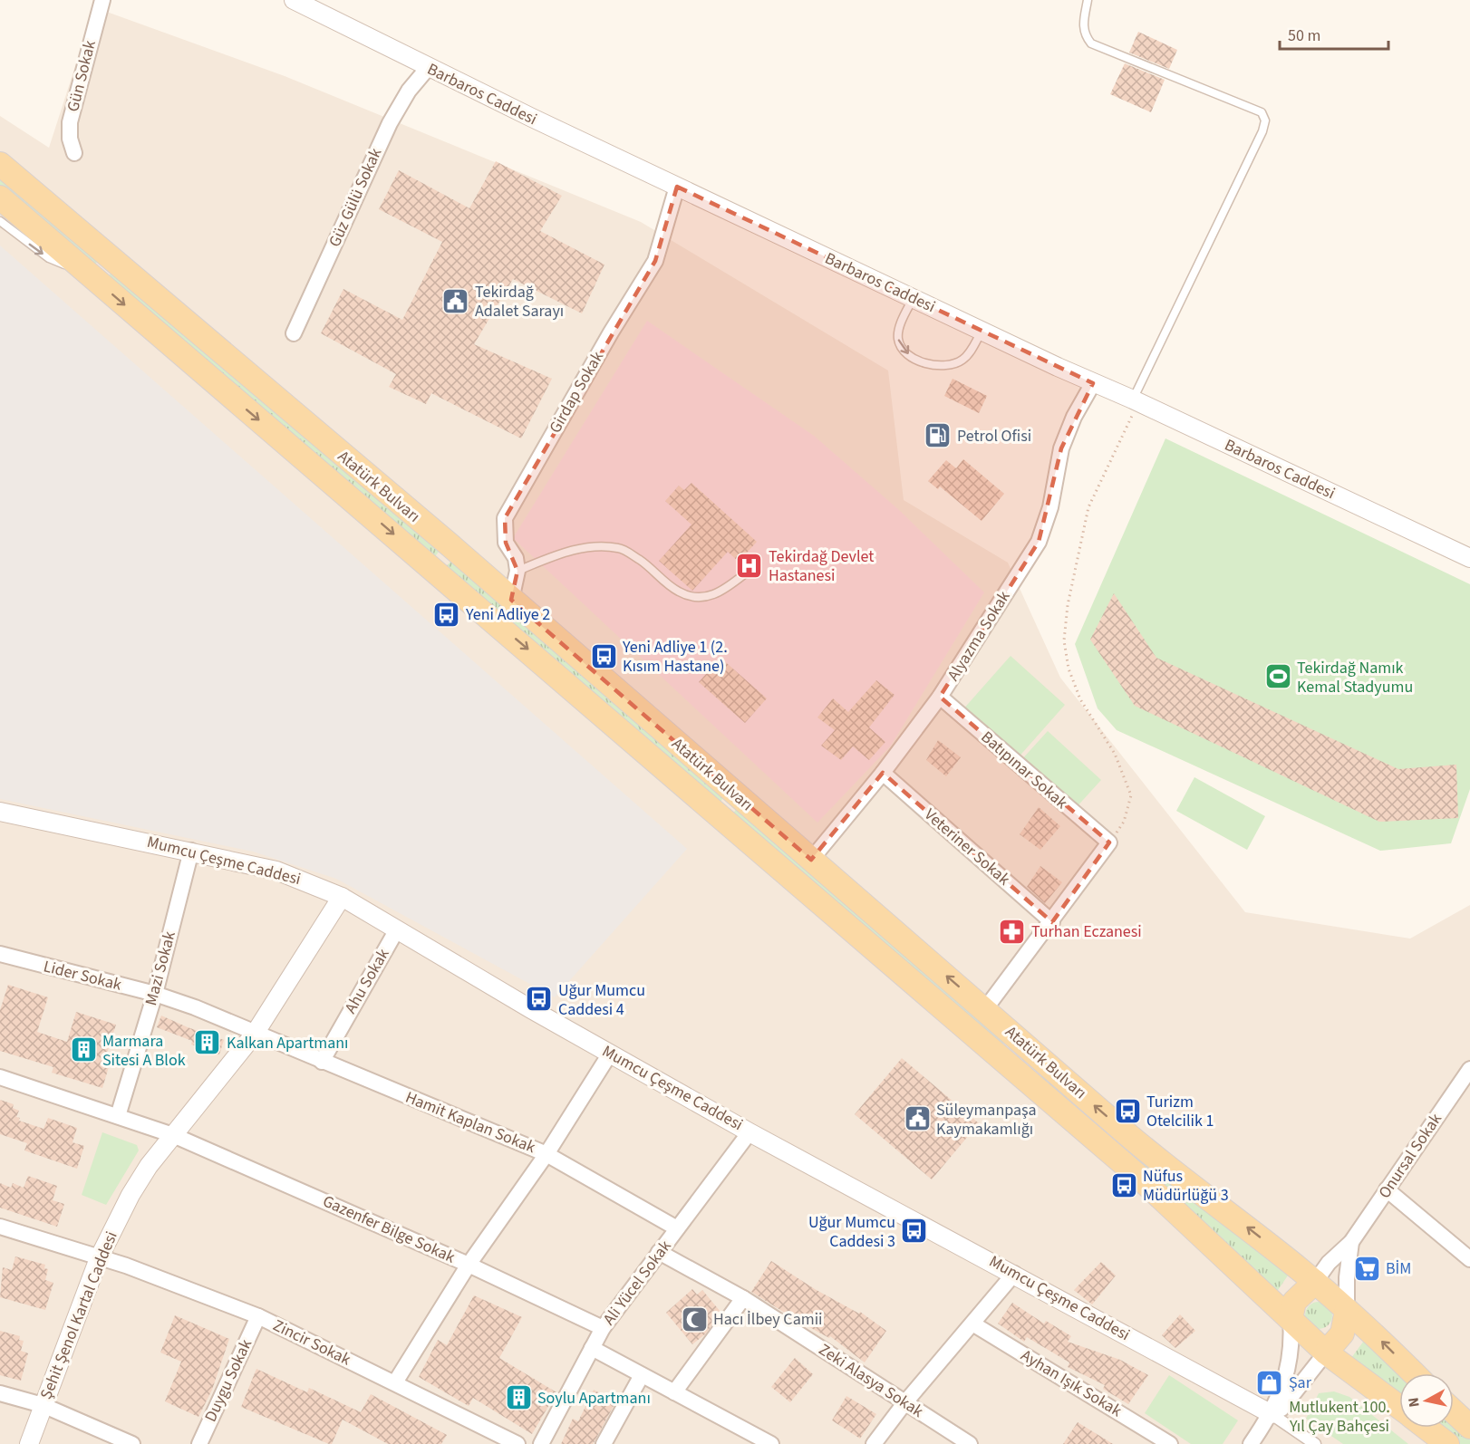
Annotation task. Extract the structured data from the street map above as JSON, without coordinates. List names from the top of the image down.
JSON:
{
  "streets": {
    "main road": ["Atatürk Bulvarı"],
    "street": [
      "Gün Sokak",
      "Barbaros Caddesi",
      "Güz Gülü Sokak",
      "Girdap Sokak",
      "Alyazma Sokak",
      "Batıpınar Sokak",
      "Veteriner Sokak",
      "Mumcu Çeşme Caddesi",
      "Mazi Sokak",
      "Lider Sokak",
      "Ahu Sokak",
      "Hamit Kaplan Sokak",
      "Onursal Sokak",
      "Gazenfer Bilge Sokak",
      "Ali Yücel Sokak",
      "Şehit Şenol Kartal Caddesi",
      "Zincir Sokak",
      "Duygu Sokak",
      "Zeki Alasya Sokak",
      "Ayhan Işık Sokak"
    ]
  },
  "crossings": [
    ["Barbaros Caddesi", "Güz Gülü Sokak"],
    ["Barbaros Caddesi", "Girdap Sokak"],
    ["Barbaros Caddesi", "Alyazma Sokak"],
    ["Atatürk Bulvarı", "Alyazma Sokak"],
    ["Alyazma Sokak", "Batıpınar Sokak"],
    ["Alyazma Sokak", "Veteriner Sokak"],
    ["Mumcu Çeşme Caddesi", "Mazi Sokak"],
    ["Mumcu Çeşme Caddesi", "Ahu Sokak"],
    ["Mumcu Çeşme Caddesi", "Ali Yücel Sokak"],
    ["Mumcu Çeşme Caddesi", "Şehit Şenol Kartal Caddesi"],
    ["Mazi Sokak", "Lider Sokak"],
    ["Mazi Sokak", "Gazenfer Bilge Sokak"],
    ["Lider Sokak", "Hamit Kaplan Sokak"],
    ["Lider Sokak", "Şehit Şenol Kartal Caddesi"],
    ["Ahu Sokak", "Hamit Kaplan Sokak"],
    ["Hamit Kaplan Sokak", "Ali Yücel Sokak"],
    ["Hamit Kaplan Sokak", "Şehit Şenol Kartal Caddesi"],
    ["Gazenfer Bilge Sokak", "Ali Yücel Sokak"],
    ["Gazenfer Bilge Sokak", "Şehit Şenol Kartal Caddesi"],
    ["Ali Yücel Sokak", "Zeki Alasya Sokak"],
    ["Şehit Şenol Kartal Caddesi", "Zincir Sokak"],
    ["Zincir Sokak", "Duygu Sokak"]
  ],
  "parks": ["Mutlukent 100. Yıl Çay Bahçesi"],
  "places": {
    "public building": ["Tekirdağ Adalet Sarayı", "Süleymanpaşa Kaymakamlığı"],
    "fuel station": ["Petrol Ofisi"],
    "hospital": ["Tekirdağ Devlet Hastanesi"],
    "bus stop": [
      "Yeni Adliye 2",
      "Yeni Adliye 1 (2. Kısım Hastane)",
      "Uğur Mumcu Caddesi 4",
      "Turizm Otelcilik 1",
      "Nüfus Müdürlüğü 3",
      "Uğur Mumcu Caddesi 3"
    ],
    "sports": ["Tekirdağ Namık Kemal Stadyumu"],
    "pharmacy": ["Turhan Eczanesi"],
    "building": ["Kalkan Apartmanı", "Marmara Sitesi A Blok", "Soylu Apartmanı"],
    "supermarket": ["BİM"],
    "mosque": ["Hacı İlbey Camii"],
    "shop": ["Şar"]
  },
  "scale_bar": "50 m",
  "north": "left"
}
